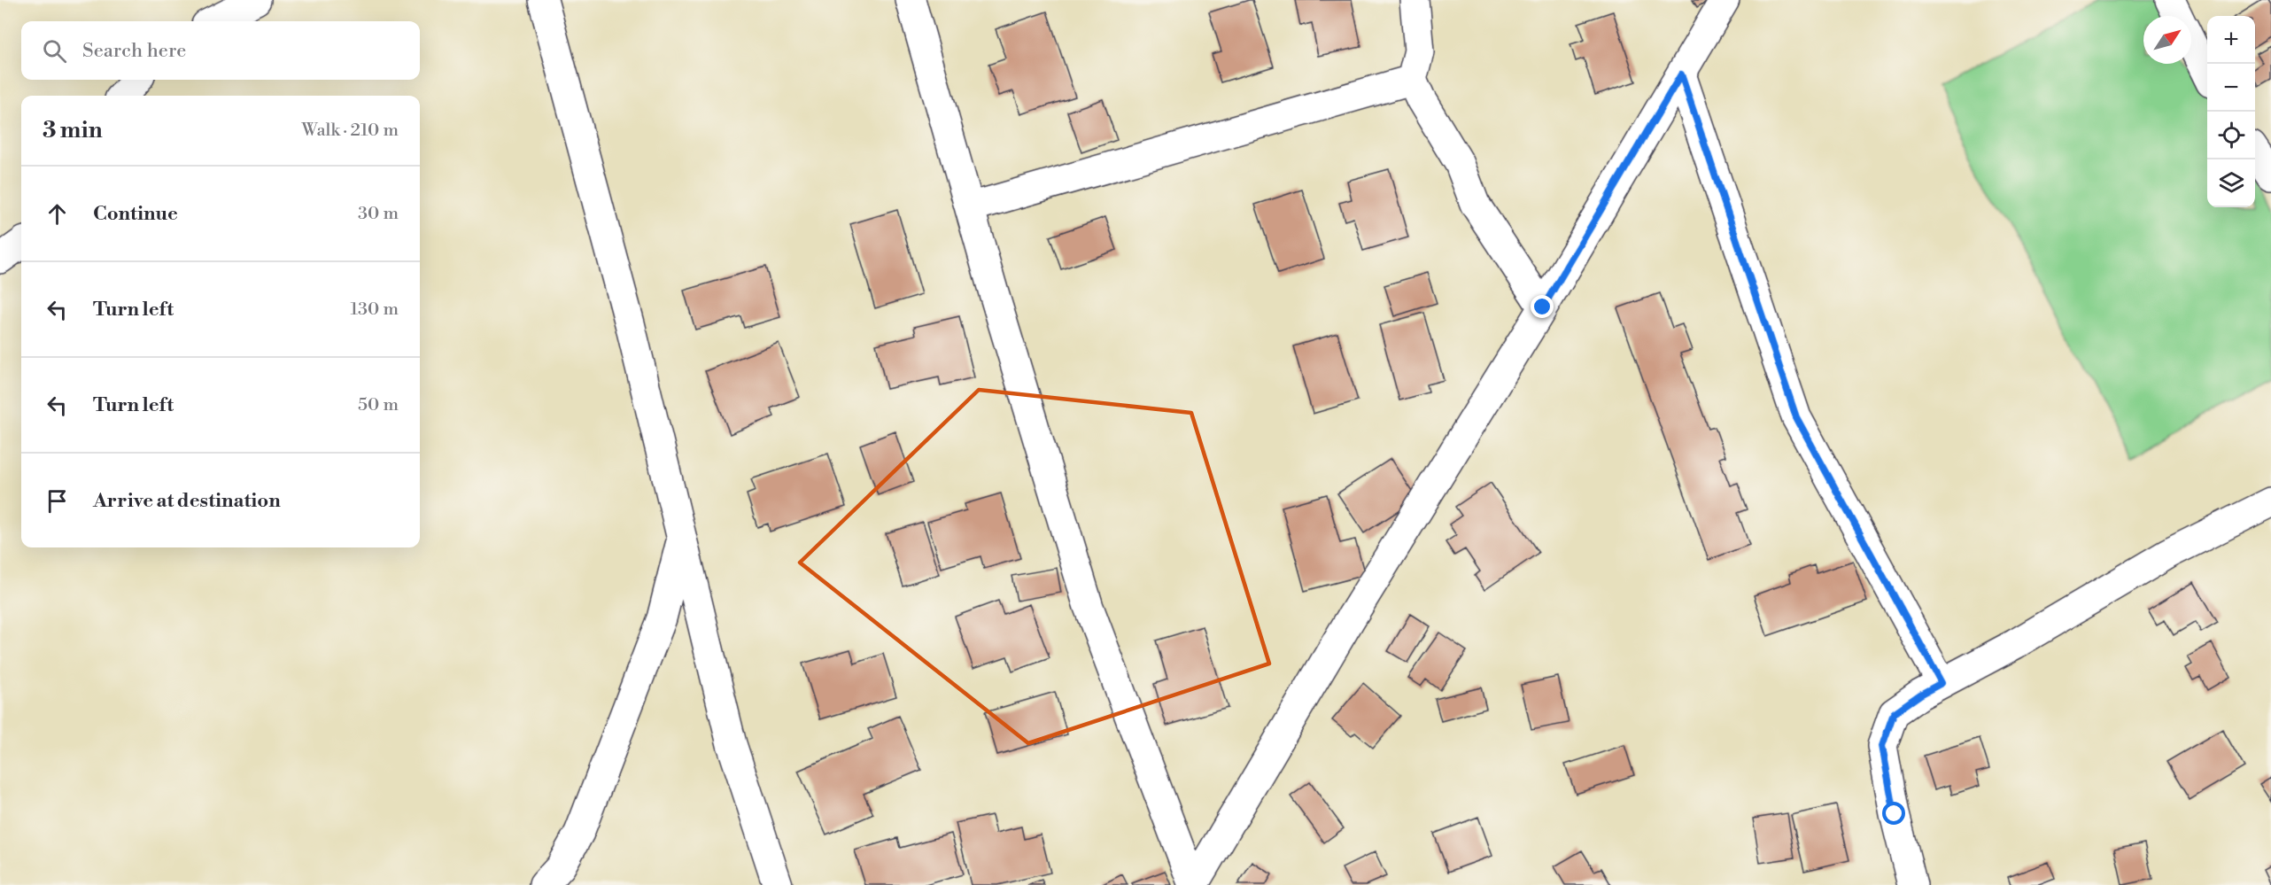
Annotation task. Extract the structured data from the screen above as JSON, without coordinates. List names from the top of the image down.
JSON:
{
  "north": "top right",
  "page": {
    "map_buttons": ["+", "−"],
    "search": "Search here",
    "heading": ["3 min", "Walk · 210 m"],
    "list": [
      ["Continue", "30 m"],
      ["Turn left", "130 m"],
      ["Turn left", "50 m"],
      "Arrive at destination"
    ]
  }
}
